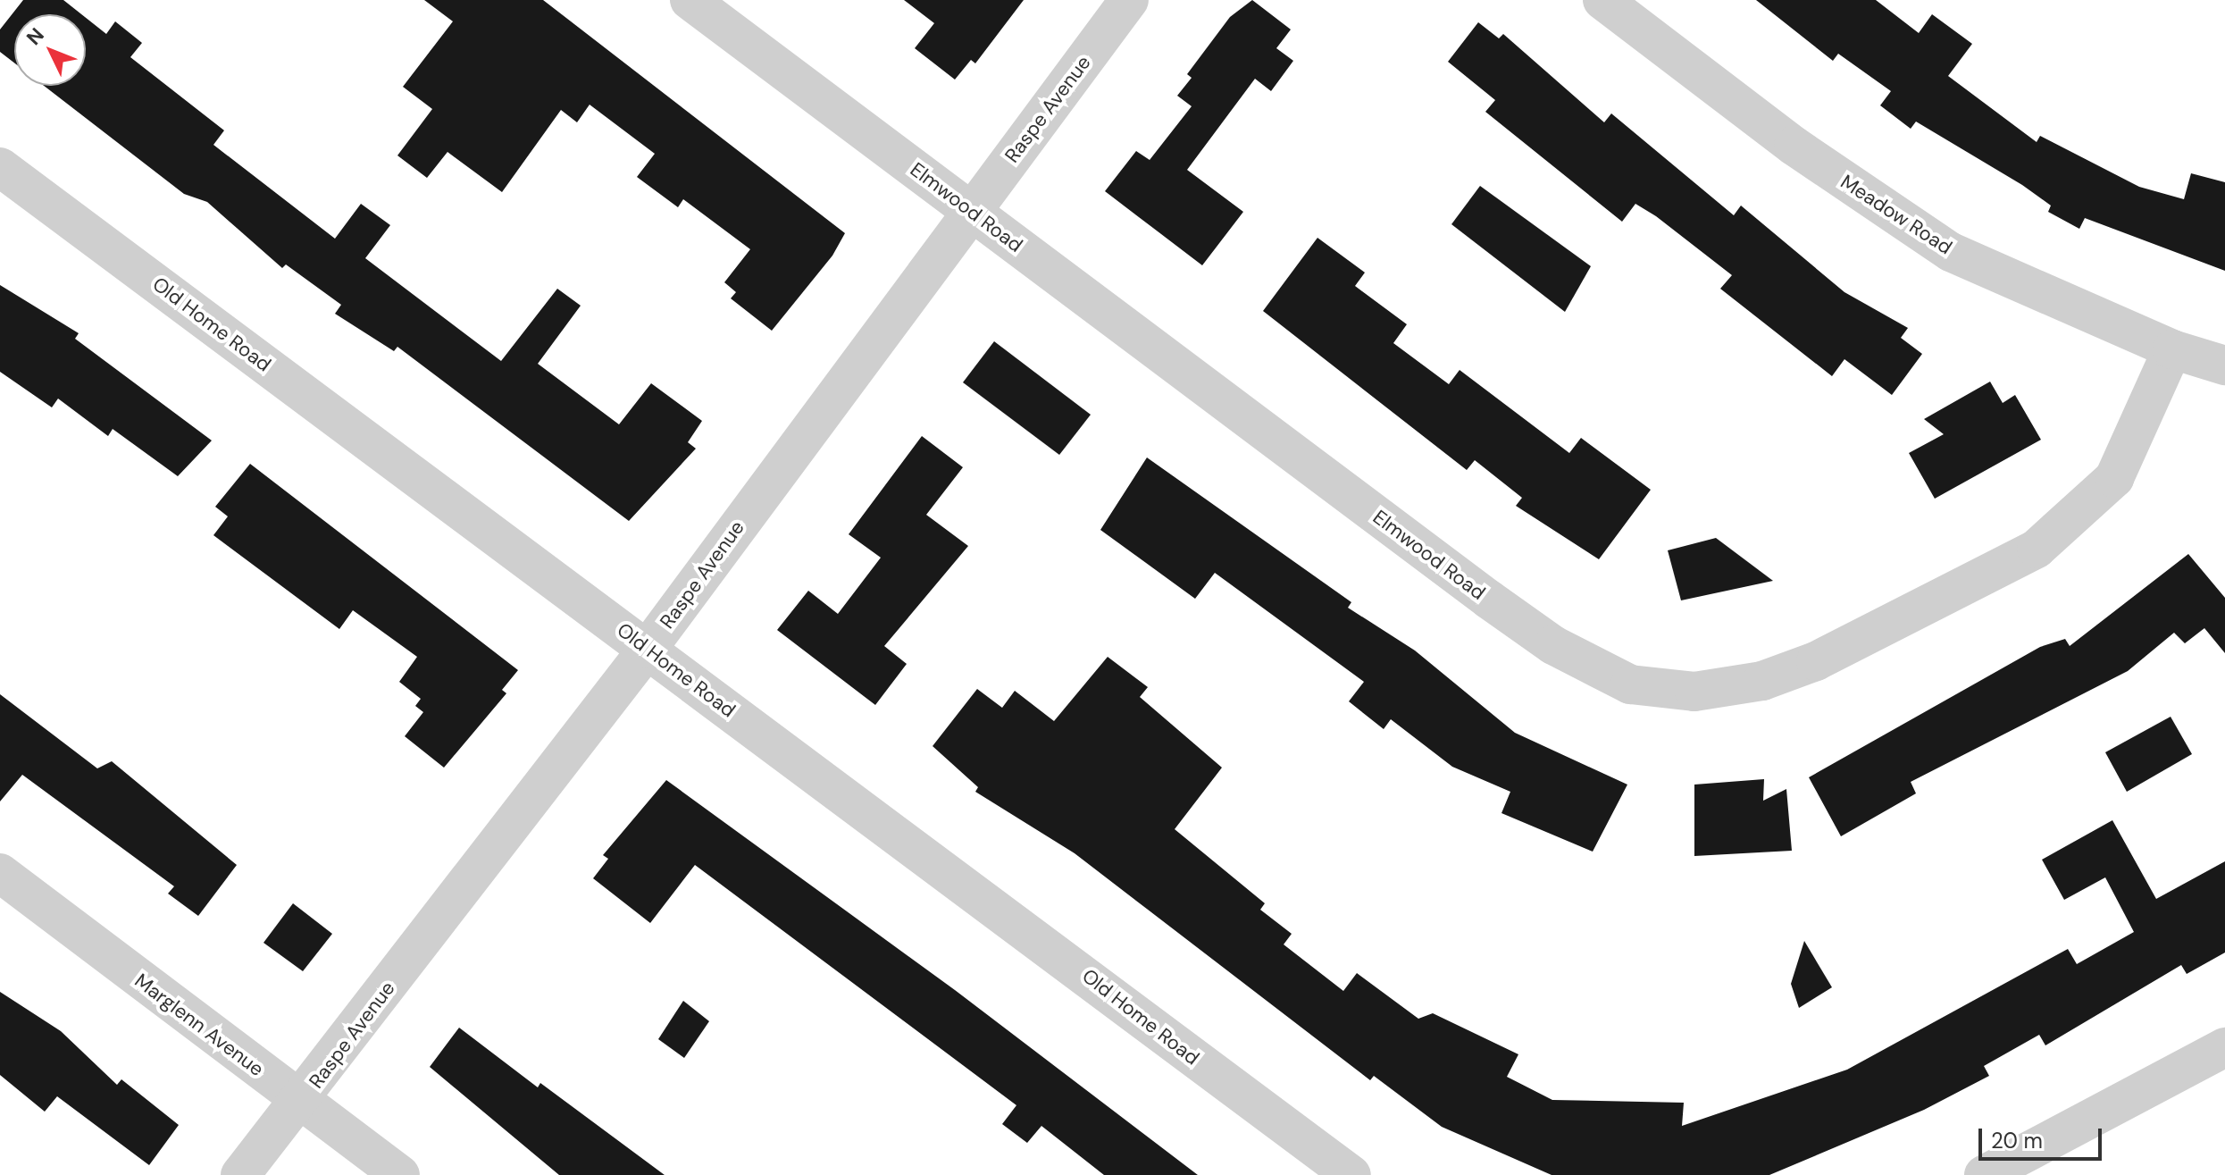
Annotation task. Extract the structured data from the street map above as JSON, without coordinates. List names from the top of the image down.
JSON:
{
  "streets": {
    "street": [
      "Raspe Avenue",
      "Elmwood Road",
      "Meadow Road",
      "Old Home Road",
      "Marglenn Avenue"
    ]
  },
  "crossings": [
    ["Raspe Avenue", "Elmwood Road"],
    ["Raspe Avenue", "Old Home Road"],
    ["Raspe Avenue", "Marglenn Avenue"],
    ["Elmwood Road", "Meadow Road"]
  ],
  "scale_bar": "20 m",
  "north": "top left"
}
